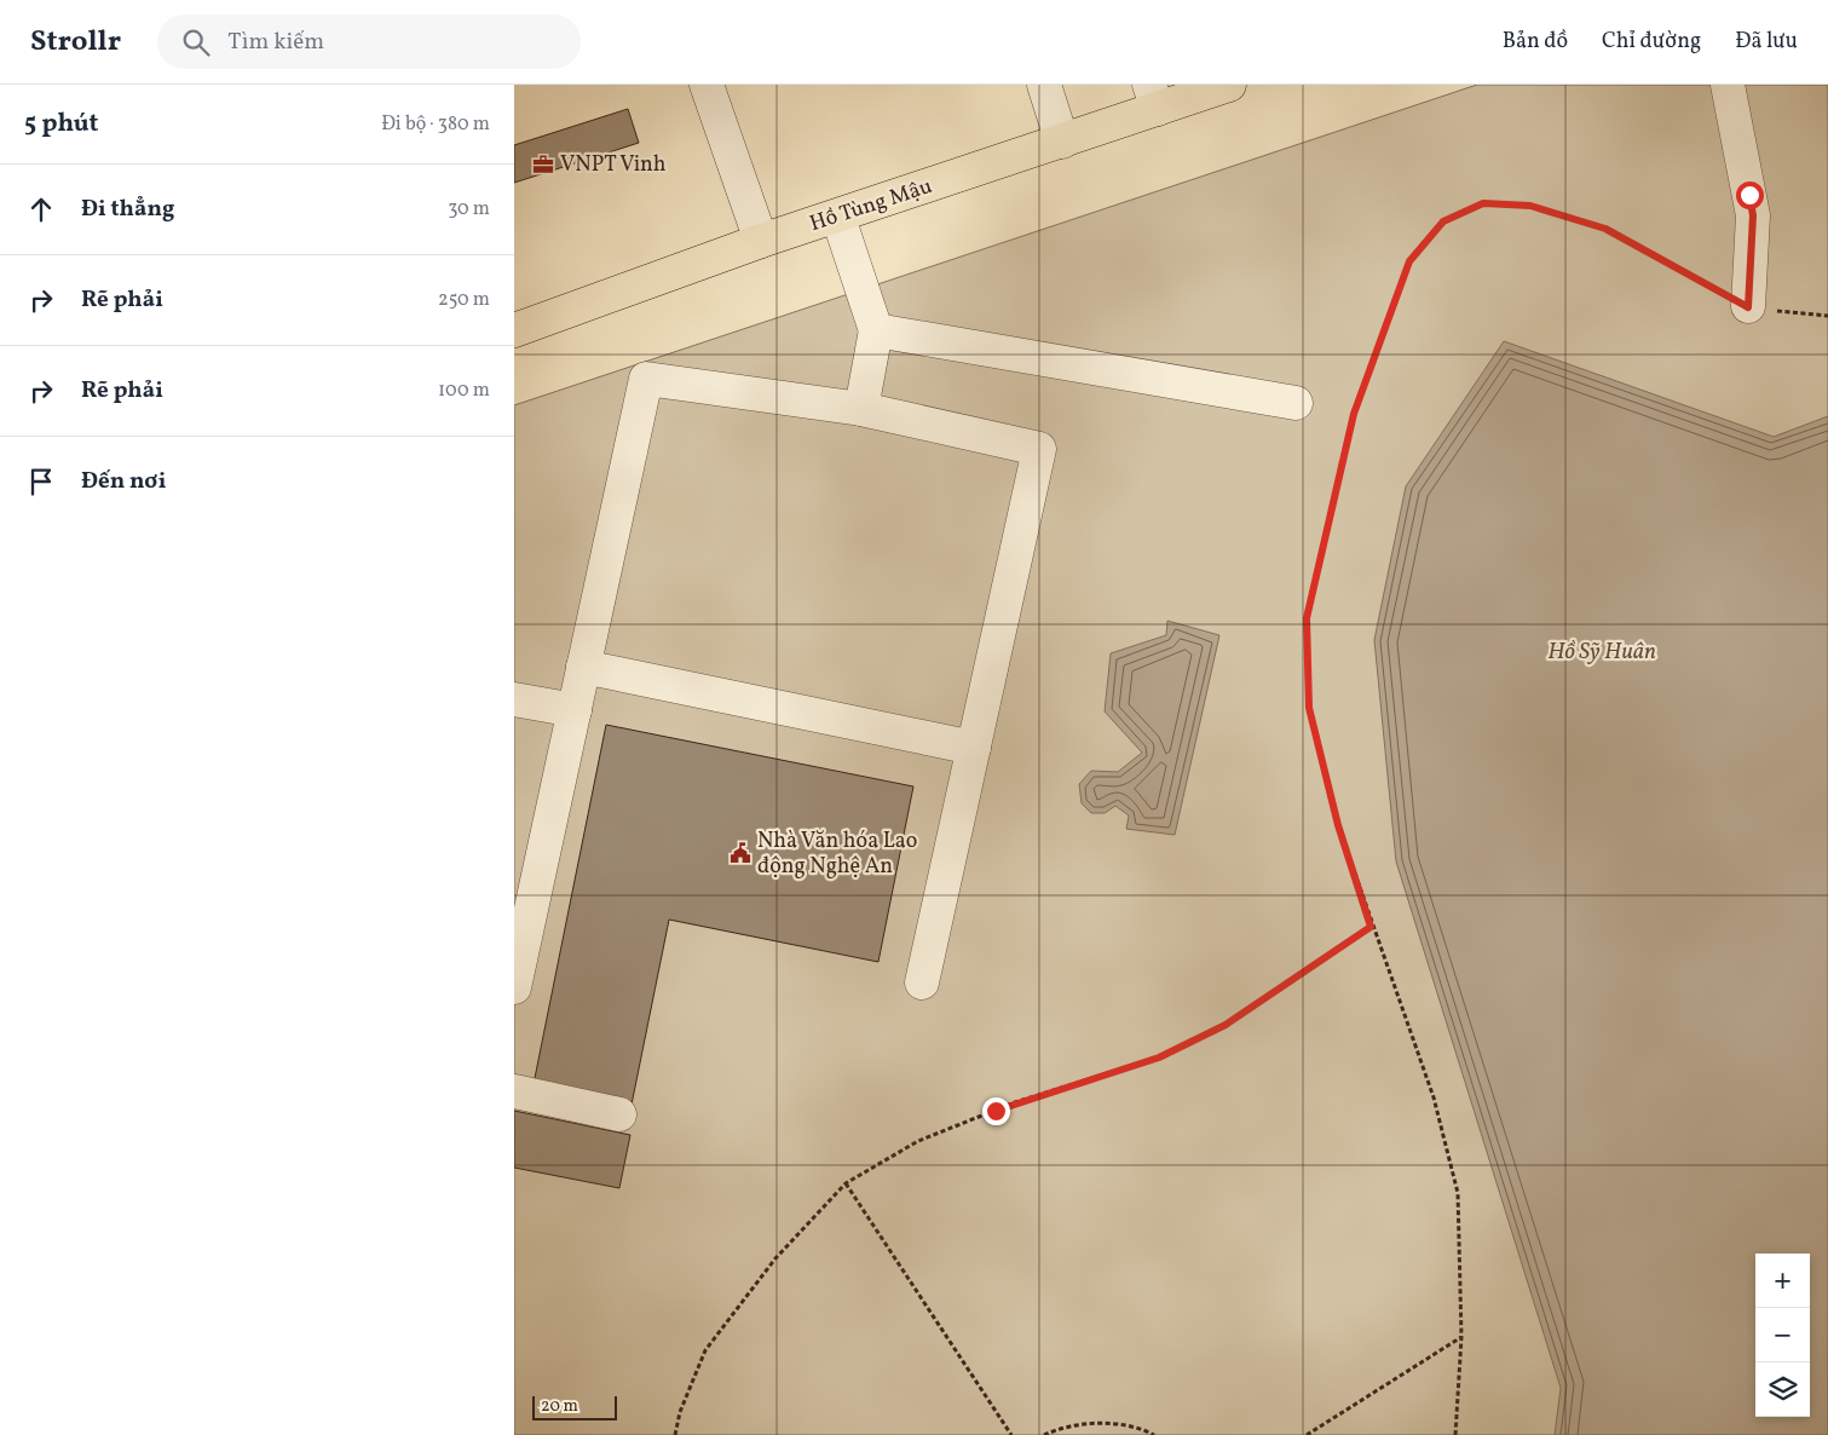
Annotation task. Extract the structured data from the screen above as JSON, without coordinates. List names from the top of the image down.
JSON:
{
  "streets": {
    "main road": ["Hồ Tùng Mậu"]
  },
  "water": ["Hồ Sỹ Huân"],
  "places": {
    "office": ["VNPT Vinh"],
    "public building": ["Nhà Văn hóa Lao động Nghệ An"]
  },
  "scale_bar": "20 m",
  "page": {
    "header": "Strollr",
    "search": "Tìm kiếm",
    "nav": ["Bản đồ", "Chỉ đường", "Đã lưu"],
    "heading": ["5 phút", "Đi bộ · 380 m"],
    "list": [
      ["Đi thẳng", "30 m"],
      ["Rẽ phải", "250 m"],
      ["Rẽ phải", "100 m"],
      "Đến nơi"
    ],
    "map_buttons": ["+", "−"],
    "scale": "20 m"
  }
}
